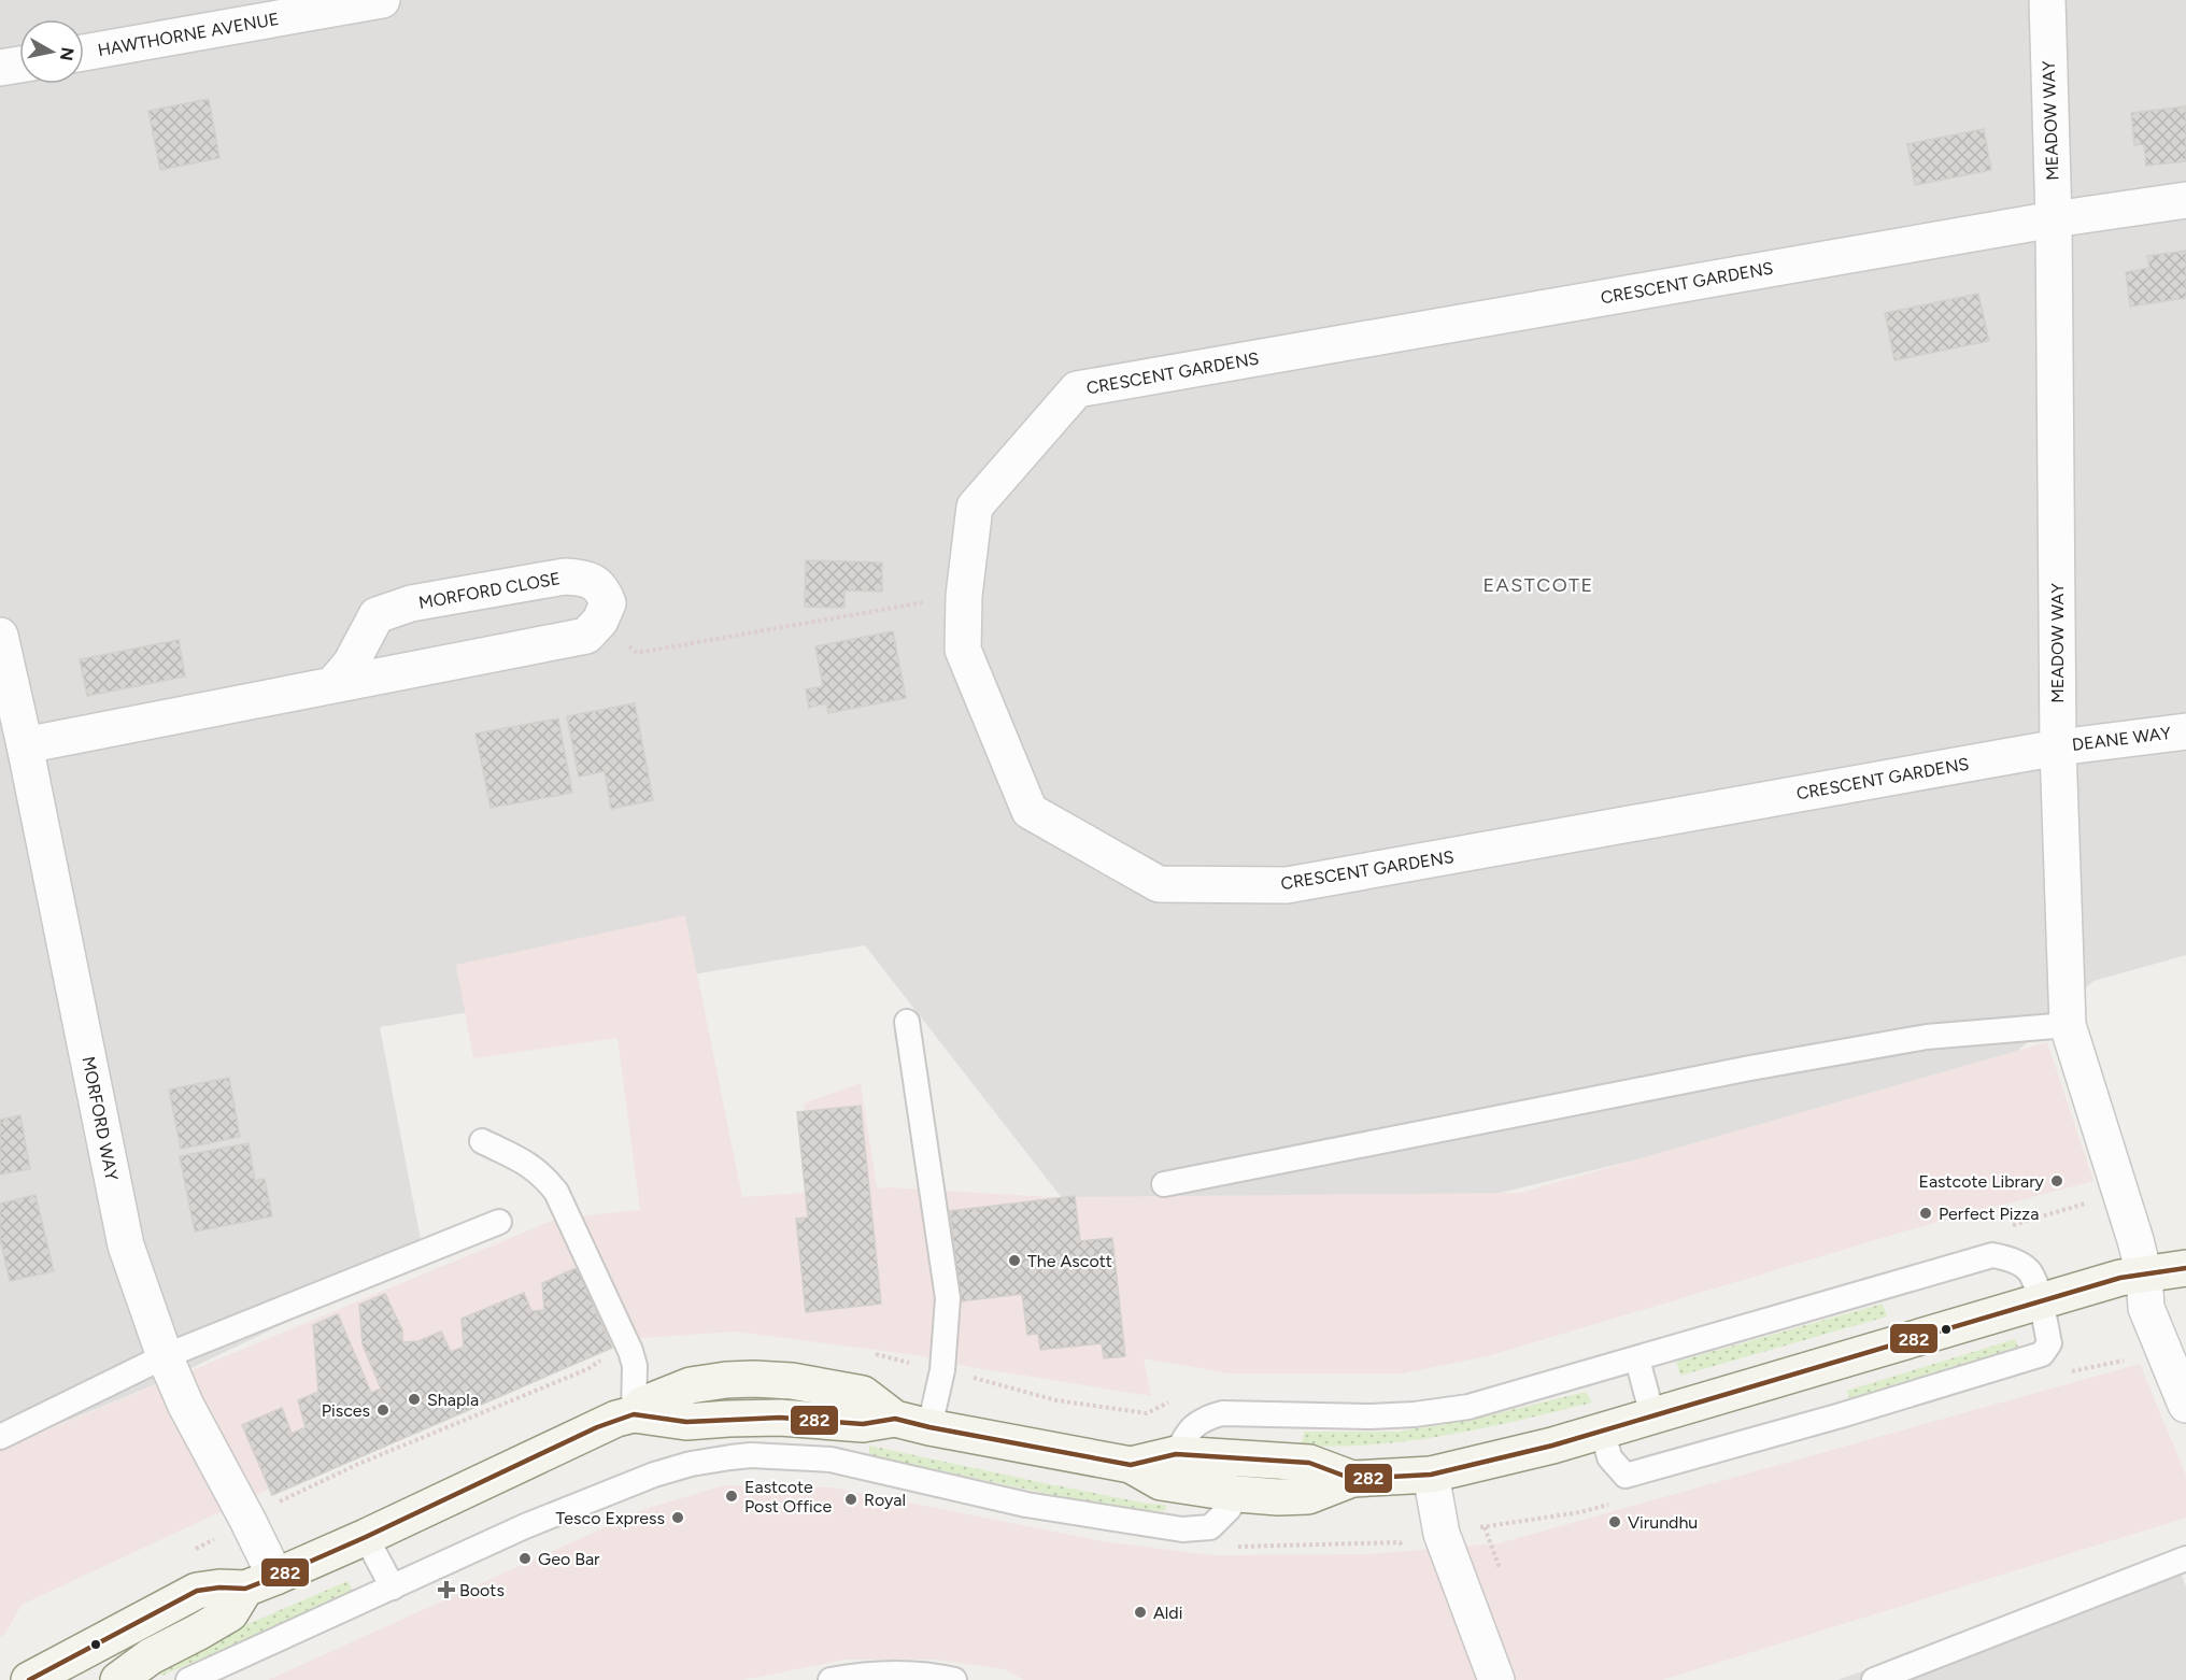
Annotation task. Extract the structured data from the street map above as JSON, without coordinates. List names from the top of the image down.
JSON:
{
  "streets": {
    "street": [
      "HAWTHORNE AVENUE",
      "MEADOW WAY",
      "CRESCENT GARDENS",
      "MORFORD CLOSE",
      "DEANE WAY",
      "MORFORD WAY"
    ]
  },
  "crossings": [
    ["MEADOW WAY", "CRESCENT GARDENS"],
    ["MEADOW WAY", "DEANE WAY"],
    ["CRESCENT GARDENS", "DEANE WAY"]
  ],
  "districts": ["EASTCOTE"],
  "places": {
    "other": [
      "Eastcote Library",
      "Perfect Pizza",
      "The Ascott",
      "Shapla",
      "Pisces",
      "Eastcote Post Office",
      "Royal",
      "Tesco Express",
      "Virundhu",
      "Geo Bar",
      "Aldi"
    ],
    "health": ["Boots"]
  },
  "lines": ["transit line 282"],
  "north": "right"
}
